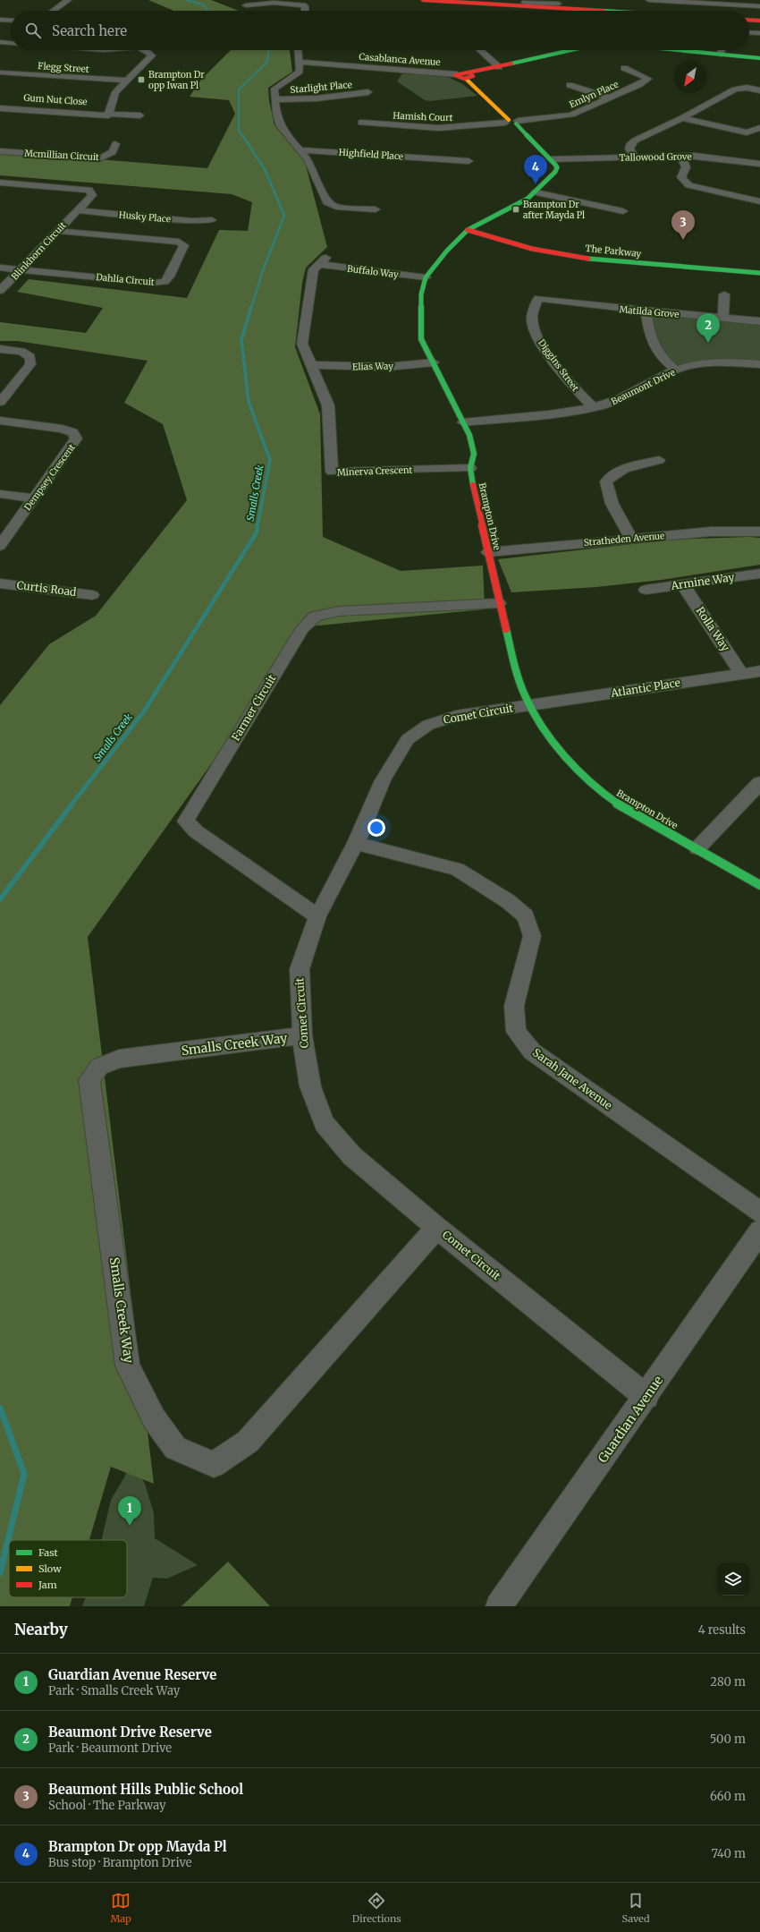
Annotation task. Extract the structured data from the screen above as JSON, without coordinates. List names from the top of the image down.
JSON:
{
  "streets": {
    "street": [
      "Casablanca Avenue",
      "Flegg Street",
      "Starlight Place",
      "Emlyn Place",
      "Gum Nut Close",
      "Hamish Court",
      "Highfield Place",
      "Mcmillian Circuit",
      "Tallowood Grove",
      "Husky Place",
      "Blinkhorn Circuit",
      "The Parkway",
      "Buffalo Way",
      "Dahlia Circuit",
      "Matilda Grove",
      "Diggins Street",
      "Elias Way",
      "Beaumont Drive",
      "Minerva Crescent",
      "Dempsey Crescent",
      "Brampton Drive",
      "Stratheden Avenue",
      "Armine Way",
      "Curtis Road",
      "Rolla Way",
      "Atlantic Place",
      "Farmer Circuit",
      "Comet Circuit",
      "Smalls Creek Way",
      "Sarah Jane Avenue",
      "Guardian Avenue"
    ]
  },
  "crossings": [
    ["Emlyn Place", "Hamish Court"],
    ["Tallowood Grove", "Brampton Drive"],
    ["Husky Place", "Blinkhorn Circuit"],
    ["Blinkhorn Circuit", "Dahlia Circuit"],
    ["The Parkway", "Brampton Drive"],
    ["Buffalo Way", "Minerva Crescent"],
    ["Buffalo Way", "Brampton Drive"],
    ["Matilda Grove", "Diggins Street"],
    ["Diggins Street", "Beaumont Drive"],
    ["Elias Way", "Minerva Crescent"],
    ["Elias Way", "Brampton Drive"],
    ["Beaumont Drive", "Brampton Drive"],
    ["Minerva Crescent", "Brampton Drive"],
    ["Brampton Drive", "Stratheden Avenue"],
    ["Brampton Drive", "Atlantic Place"],
    ["Brampton Drive", "Farmer Circuit"],
    ["Brampton Drive", "Comet Circuit"],
    ["Armine Way", "Rolla Way"],
    ["Rolla Way", "Atlantic Place"],
    ["Atlantic Place", "Comet Circuit"],
    ["Farmer Circuit", "Comet Circuit"],
    ["Comet Circuit", "Smalls Creek Way"],
    ["Comet Circuit", "Sarah Jane Avenue"],
    ["Comet Circuit", "Guardian Avenue"]
  ],
  "water": ["Smalls Creek"],
  "places": {
    "transit": ["Brampton Dr opp Iwan Pl", "Brampton Dr after Mayda Pl"]
  },
  "legend": ["Fast", "Slow", "Jam"],
  "north": "bottom left",
  "page": {
    "search": "Search here",
    "pins": [
      "4",
      "3",
      "2",
      "1"
    ],
    "heading": ["Nearby", "4 results"],
    "list": [
      {
        "mark": "1",
        "name": "Guardian Avenue Reserve",
        "note": "Park · Smalls Creek Way",
        "value": "280 m"
      },
      {
        "mark": "2",
        "name": "Beaumont Drive Reserve",
        "note": "Park · Beaumont Drive",
        "value": "500 m"
      },
      {
        "mark": "3",
        "name": "Beaumont Hills Public School",
        "note": "School · The Parkway",
        "value": "660 m"
      },
      {
        "mark": "4",
        "name": "Brampton Dr opp Mayda Pl",
        "note": "Bus stop · Brampton Drive",
        "value": "740 m"
      }
    ],
    "nav": ["Map", "Directions", "Saved"]
  }
}
